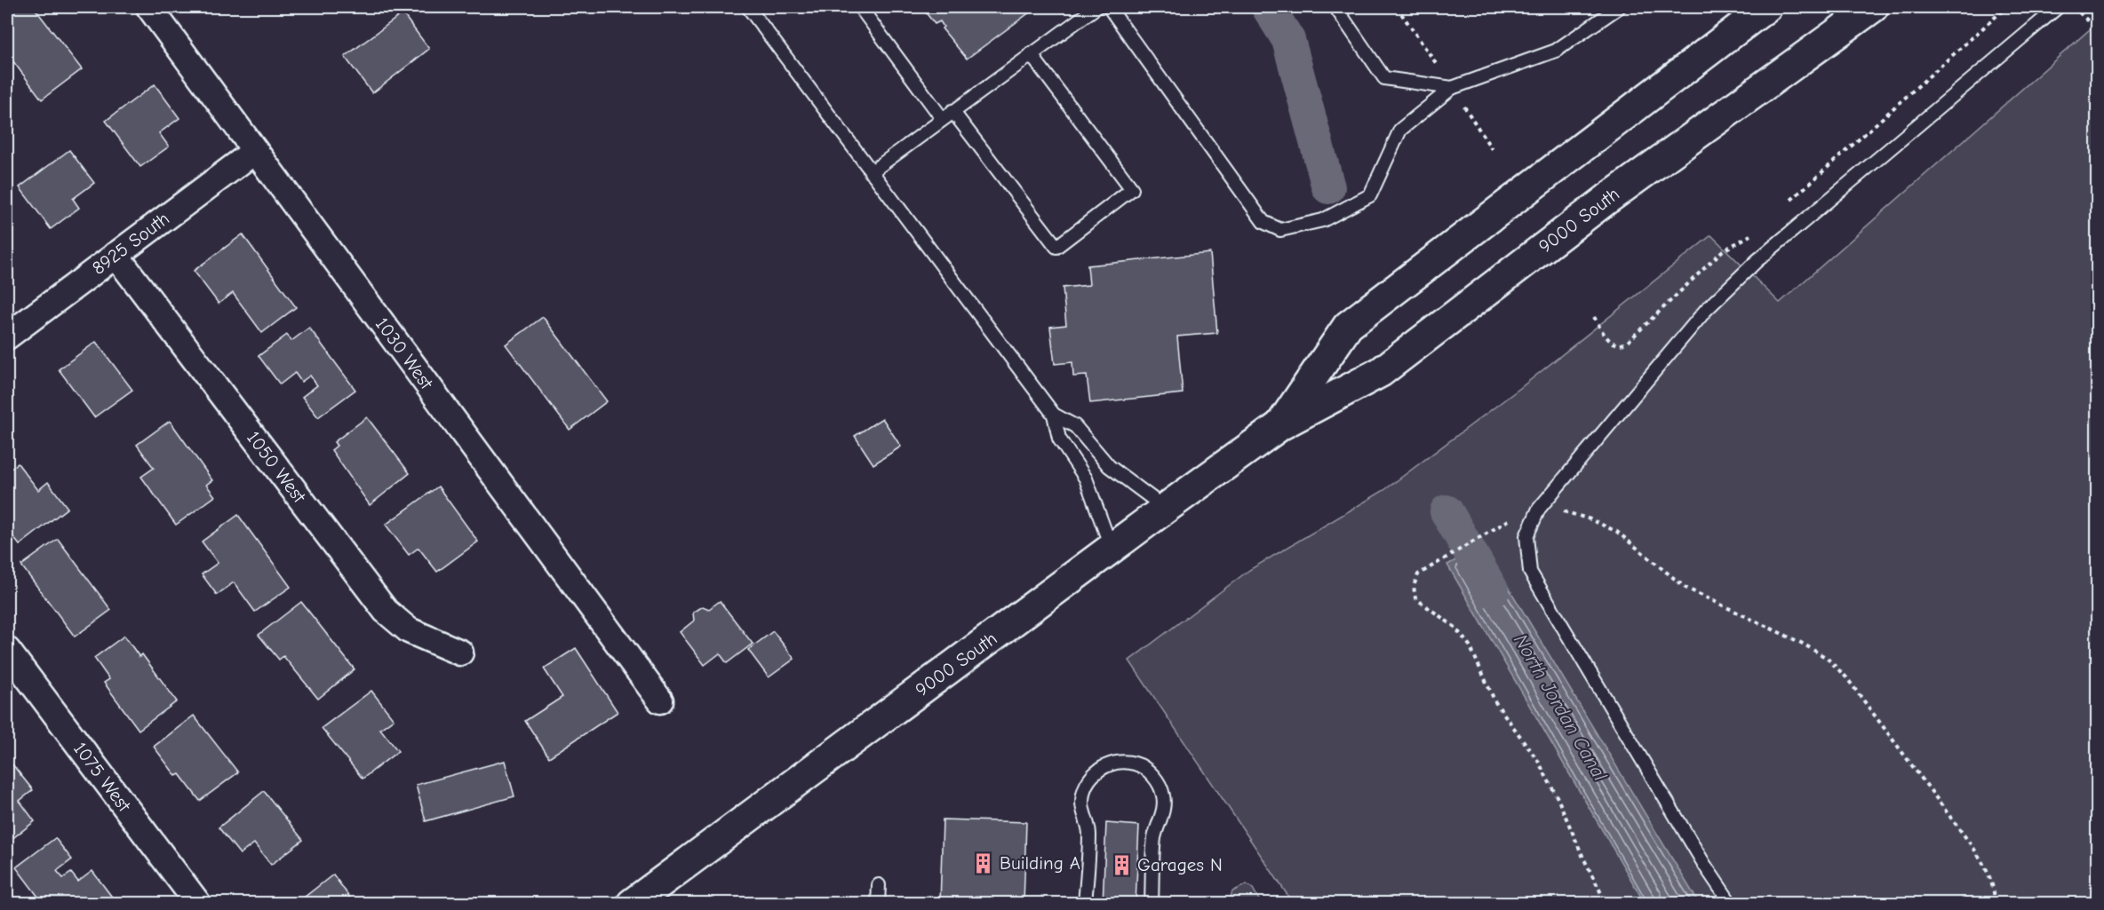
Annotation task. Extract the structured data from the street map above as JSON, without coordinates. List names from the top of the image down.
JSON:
{
  "streets": {
    "main road": ["9000 South"],
    "street": [
      "8925 South",
      "1030 West",
      "1050 West",
      "1075 West"
    ]
  },
  "crossings": [
    ["8925 South", "1030 West"],
    ["8925 South", "1050 West"]
  ],
  "water": ["North Jordan Canal"],
  "places": {
    "building": ["Building A", "Garages N"]
  }
}
